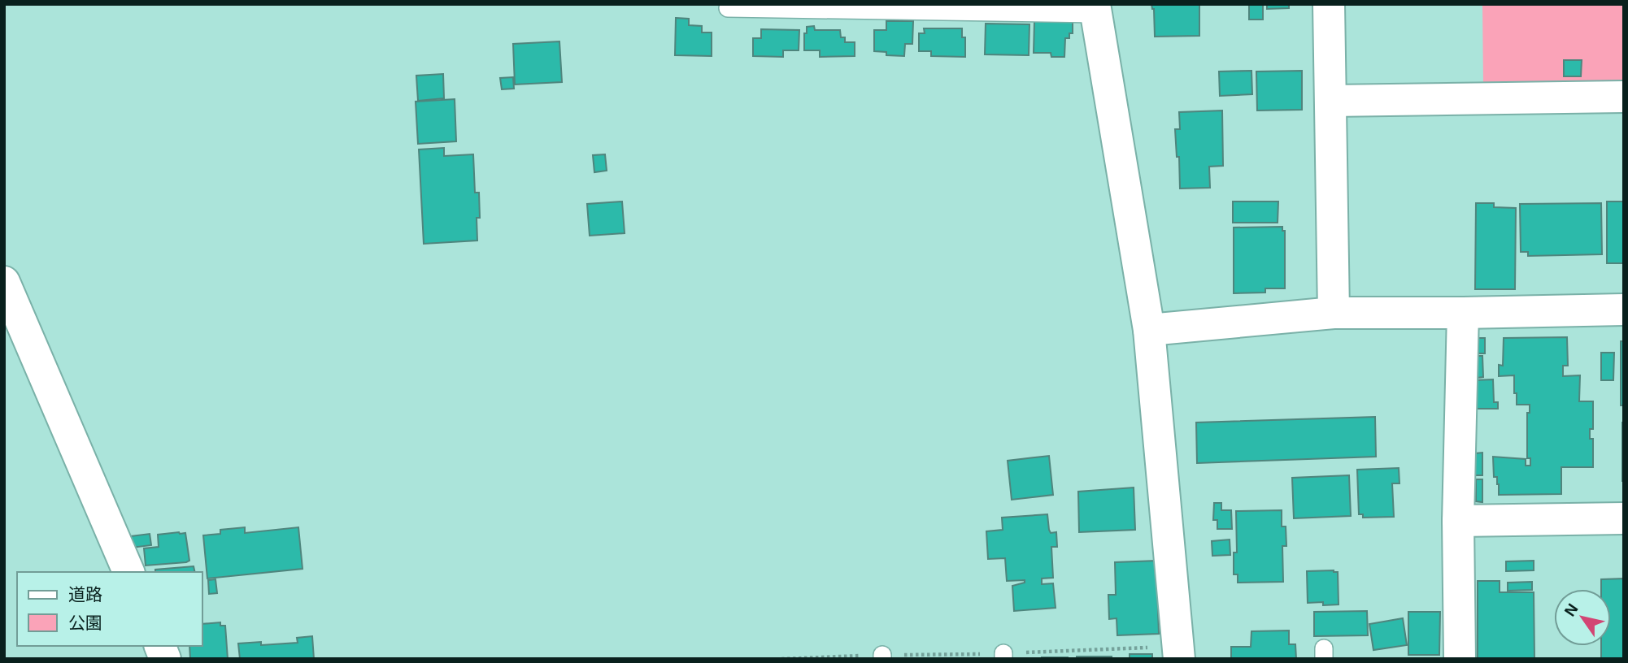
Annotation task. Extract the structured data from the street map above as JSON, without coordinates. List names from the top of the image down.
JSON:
{
  "legend": ["道路", "公園"],
  "north": "top left"
}
